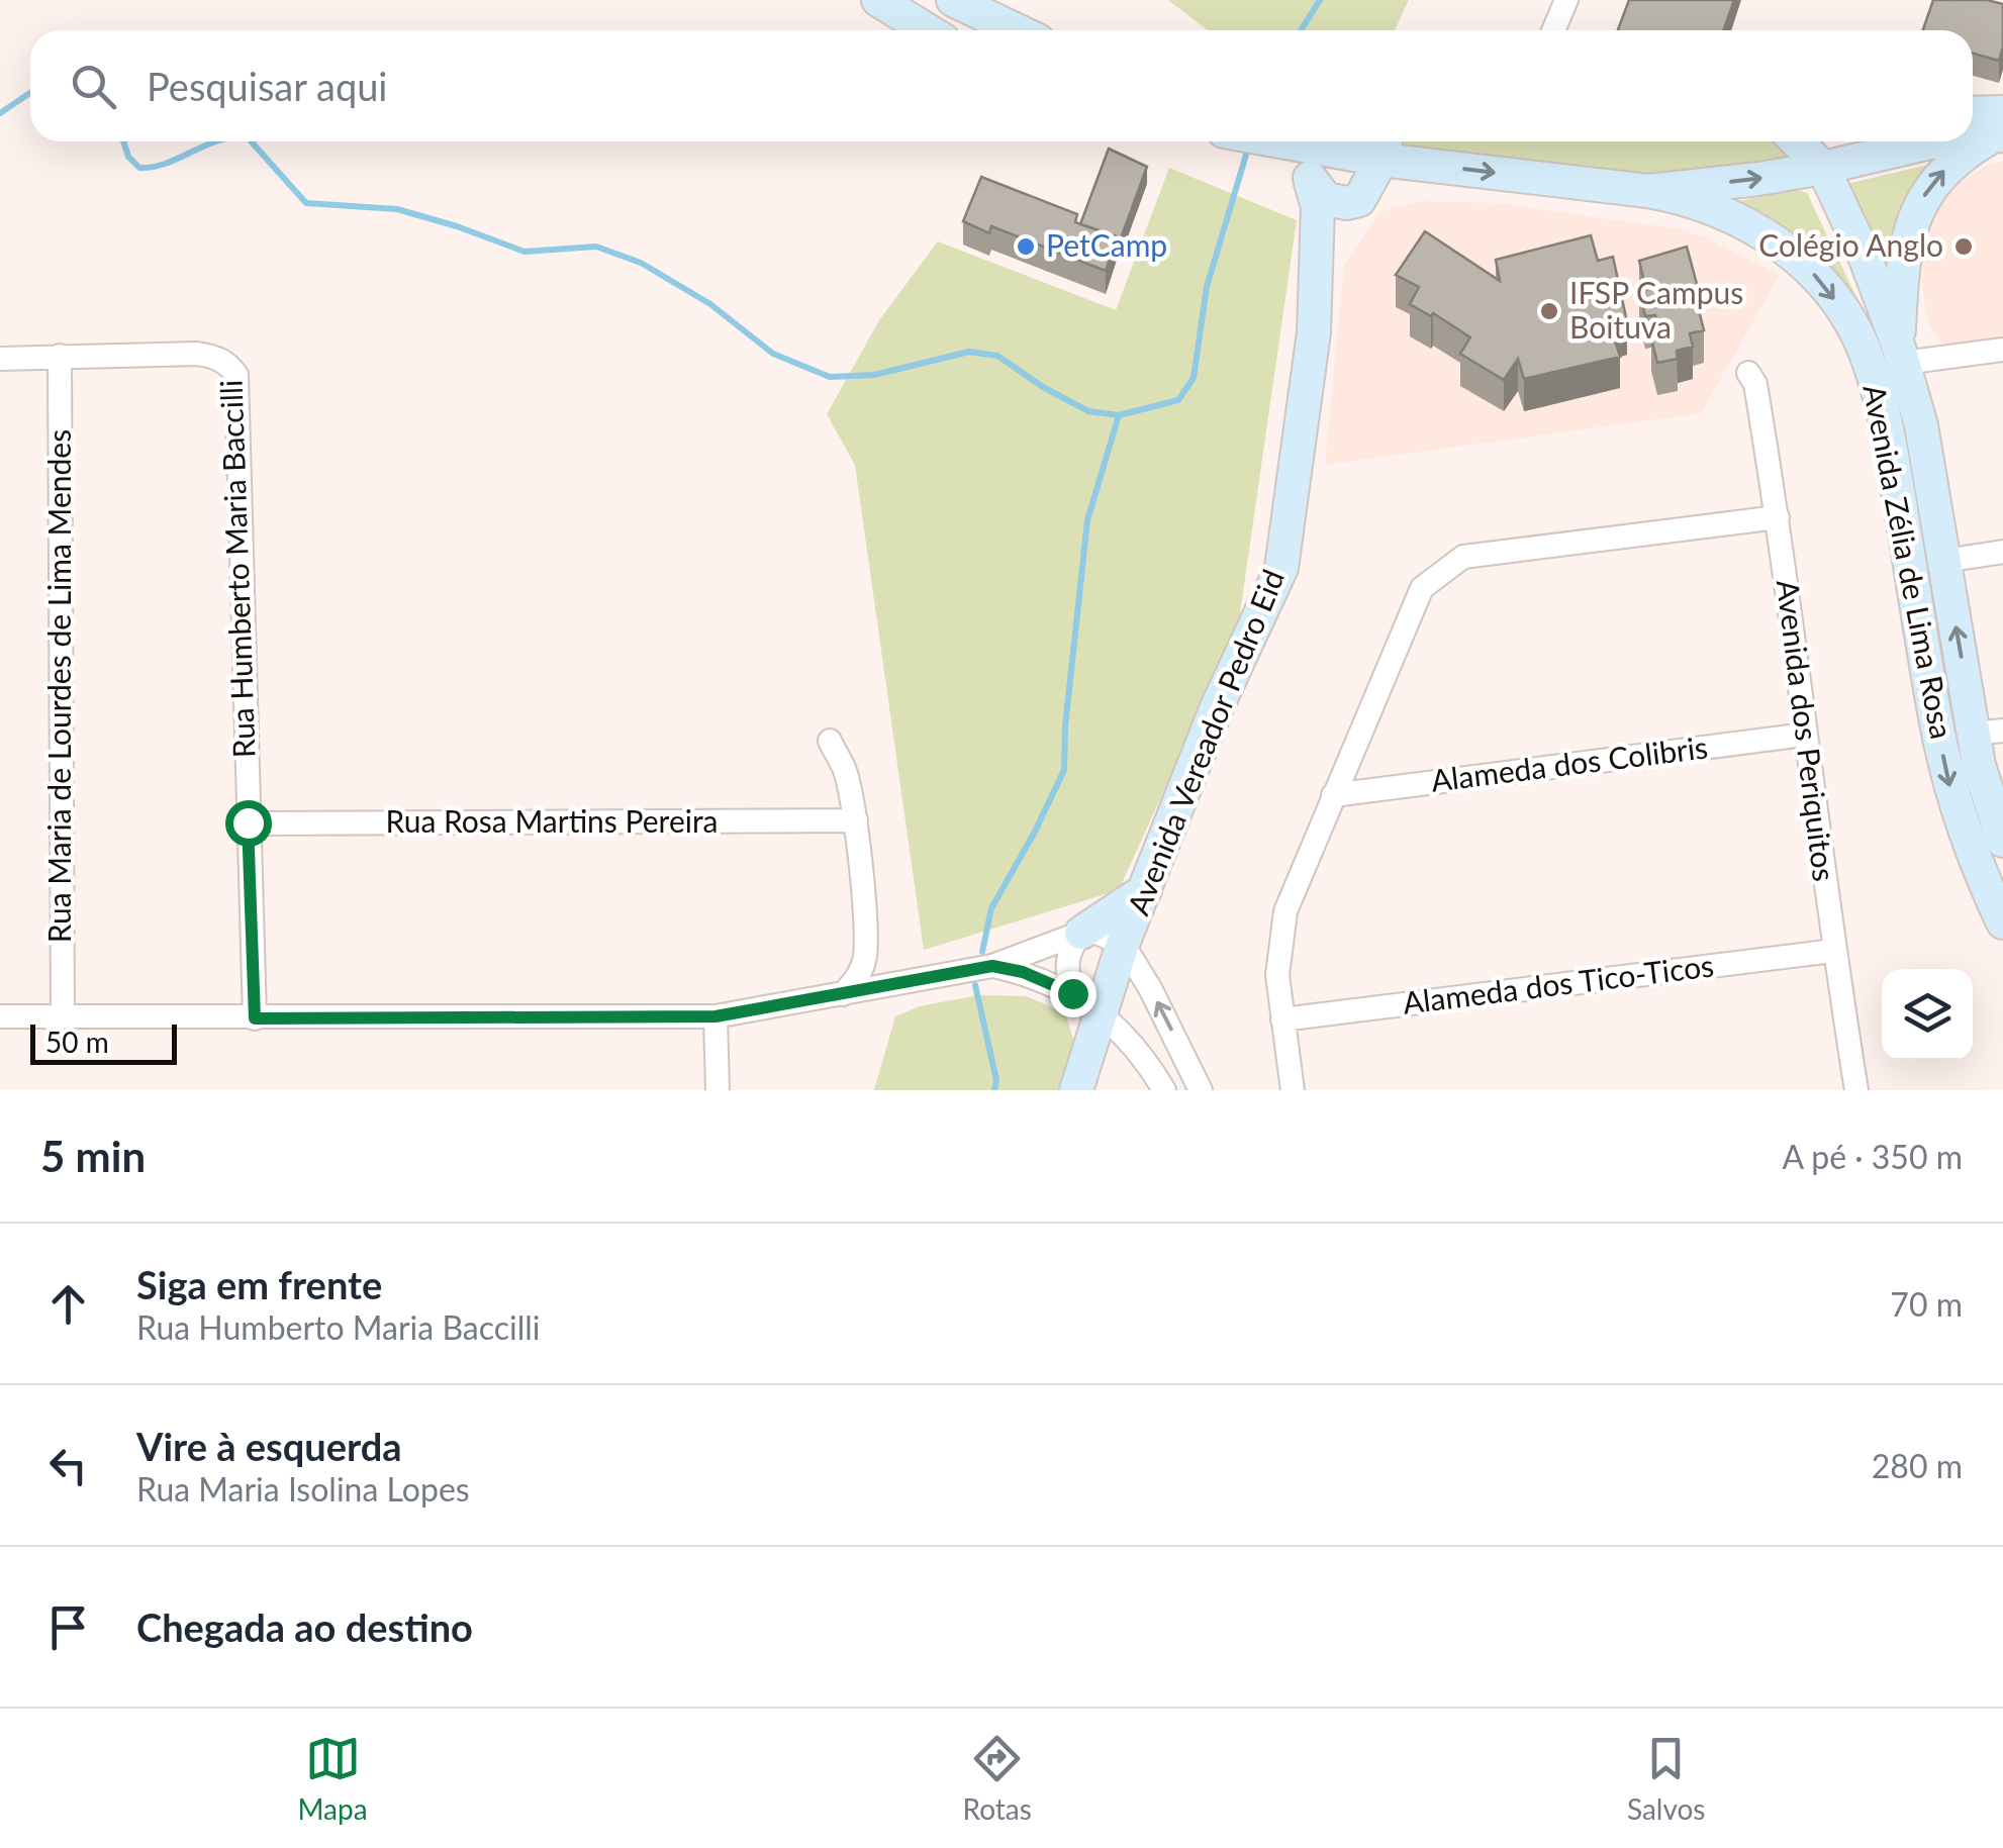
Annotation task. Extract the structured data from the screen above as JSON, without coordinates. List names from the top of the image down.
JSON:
{
  "streets": {
    "main road": ["Avenida Zélia de Lima Rosa", "Avenida Vereador Pedro Eid"],
    "street": [
      "Rua Humberto Maria Baccilli",
      "Rua Maria de Lourdes de Lima Mendes",
      "Avenida dos Periquitos",
      "Alameda dos Colibris",
      "Rua Rosa Martins Pereira",
      "Alameda dos Tico-Ticos"
    ]
  },
  "crossings": [
    ["Rua Humberto Maria Baccilli", "Rua Maria de Lourdes de Lima Mendes"],
    ["Rua Humberto Maria Baccilli", "Rua Rosa Martins Pereira"],
    ["Avenida dos Periquitos", "Alameda dos Colibris"],
    ["Avenida dos Periquitos", "Alameda dos Tico-Ticos"]
  ],
  "places": ["PetCamp", "Colégio Anglo", "IFSP Campus Boituva"],
  "scale_bar": "50 m",
  "page": {
    "search": "Pesquisar aqui",
    "scale": "50 m",
    "heading": ["5 min", "A pé · 350 m"],
    "list": [
      ["Siga em frente", "Rua Humberto Maria Baccilli", "70 m"],
      ["Vire à esquerda", "Rua Maria Isolina Lopes", "280 m"],
      "Chegada ao destino"
    ],
    "nav": ["Mapa", "Rotas", "Salvos"]
  }
}
